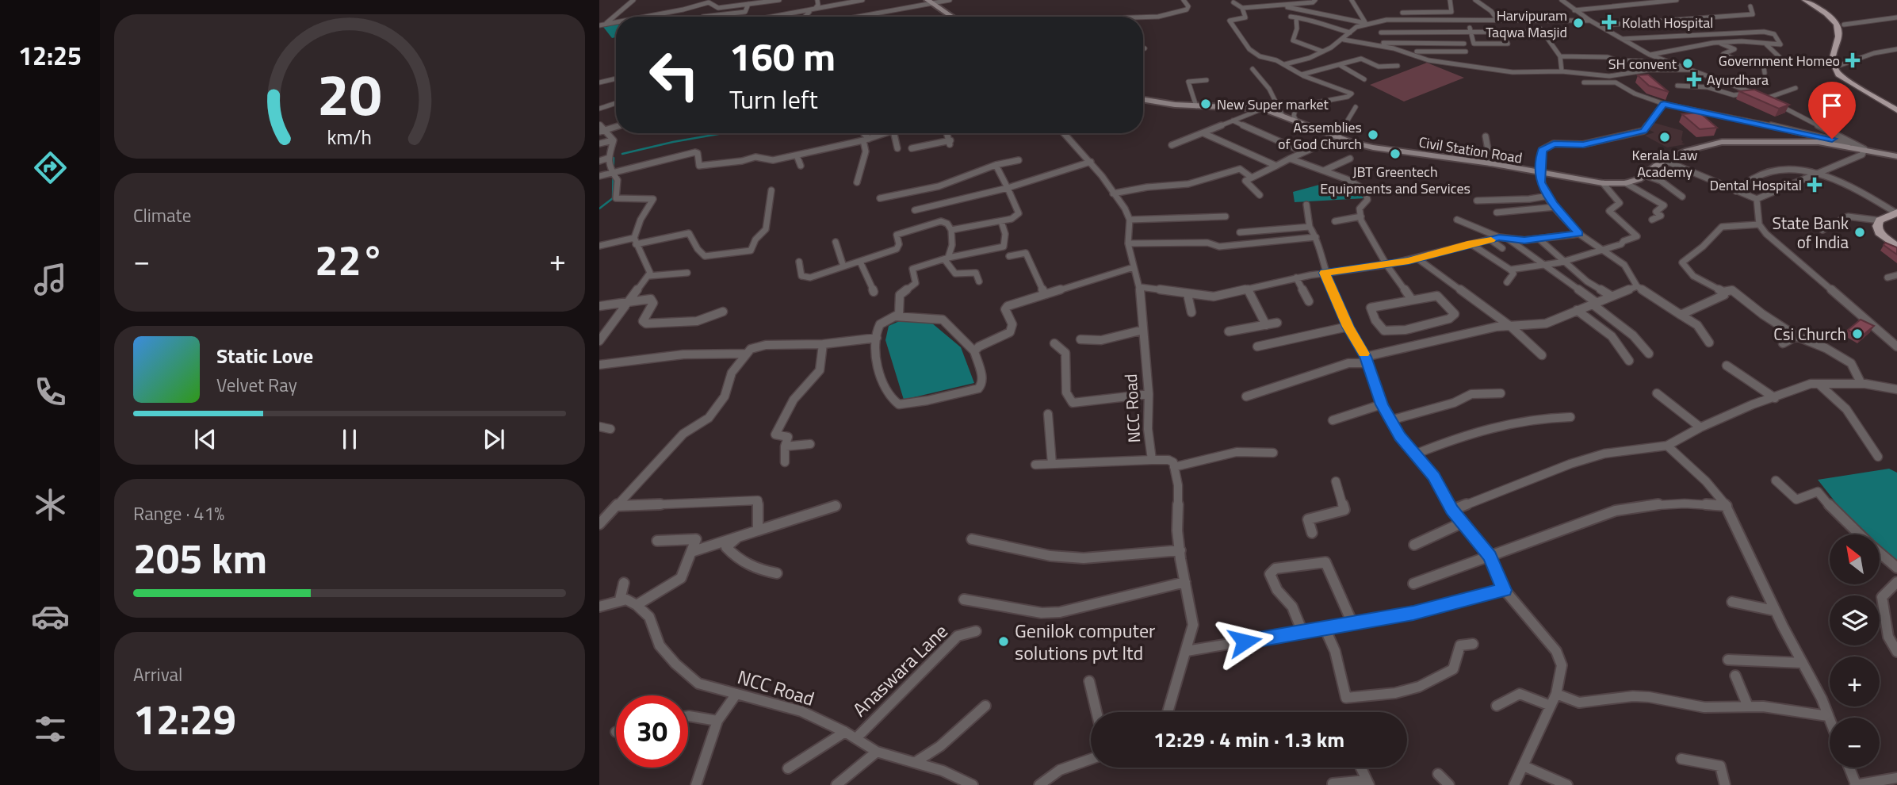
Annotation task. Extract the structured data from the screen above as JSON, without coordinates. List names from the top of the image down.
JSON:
{
  "streets": {
    "main road": ["Civil Station Road"],
    "street": ["NCC Road", "Anaswara Lane"]
  },
  "crossings": [
    ["NCC Road", "Anaswara Lane"]
  ],
  "places": {
    "health": [
      "Kolath Hospital",
      "Government Homeo",
      "Ayurdhara",
      "Dental Hospital"
    ],
    "other": [
      "Harvipuram Taqwa Masjid",
      "SH convent",
      "New Super market",
      "Assemblies of God Church",
      "Kerala Law Academy",
      "JBT Greentech Equipments and Services",
      "State Bank of India",
      "Csi Church",
      "Genilok computer solutions pvt ltd"
    ]
  },
  "north": "top left",
  "page": {
    "tabs": "12:25",
    "turn": ["160 m", "Turn left"],
    "tile": [
      "Climate",
      ["Range · 41%", "205 km"],
      ["Arrival", "12:29"]
    ],
    "heat": ["−", "22°", "+"],
    "song": ["Static Love", "Velvet Ray"],
    "map_buttons": ["+", "−"],
    "limit": "30",
    "trip": "12:29 · 4 min · 1.3 km",
    "gauge": ["20", "km/h"]
  }
}
